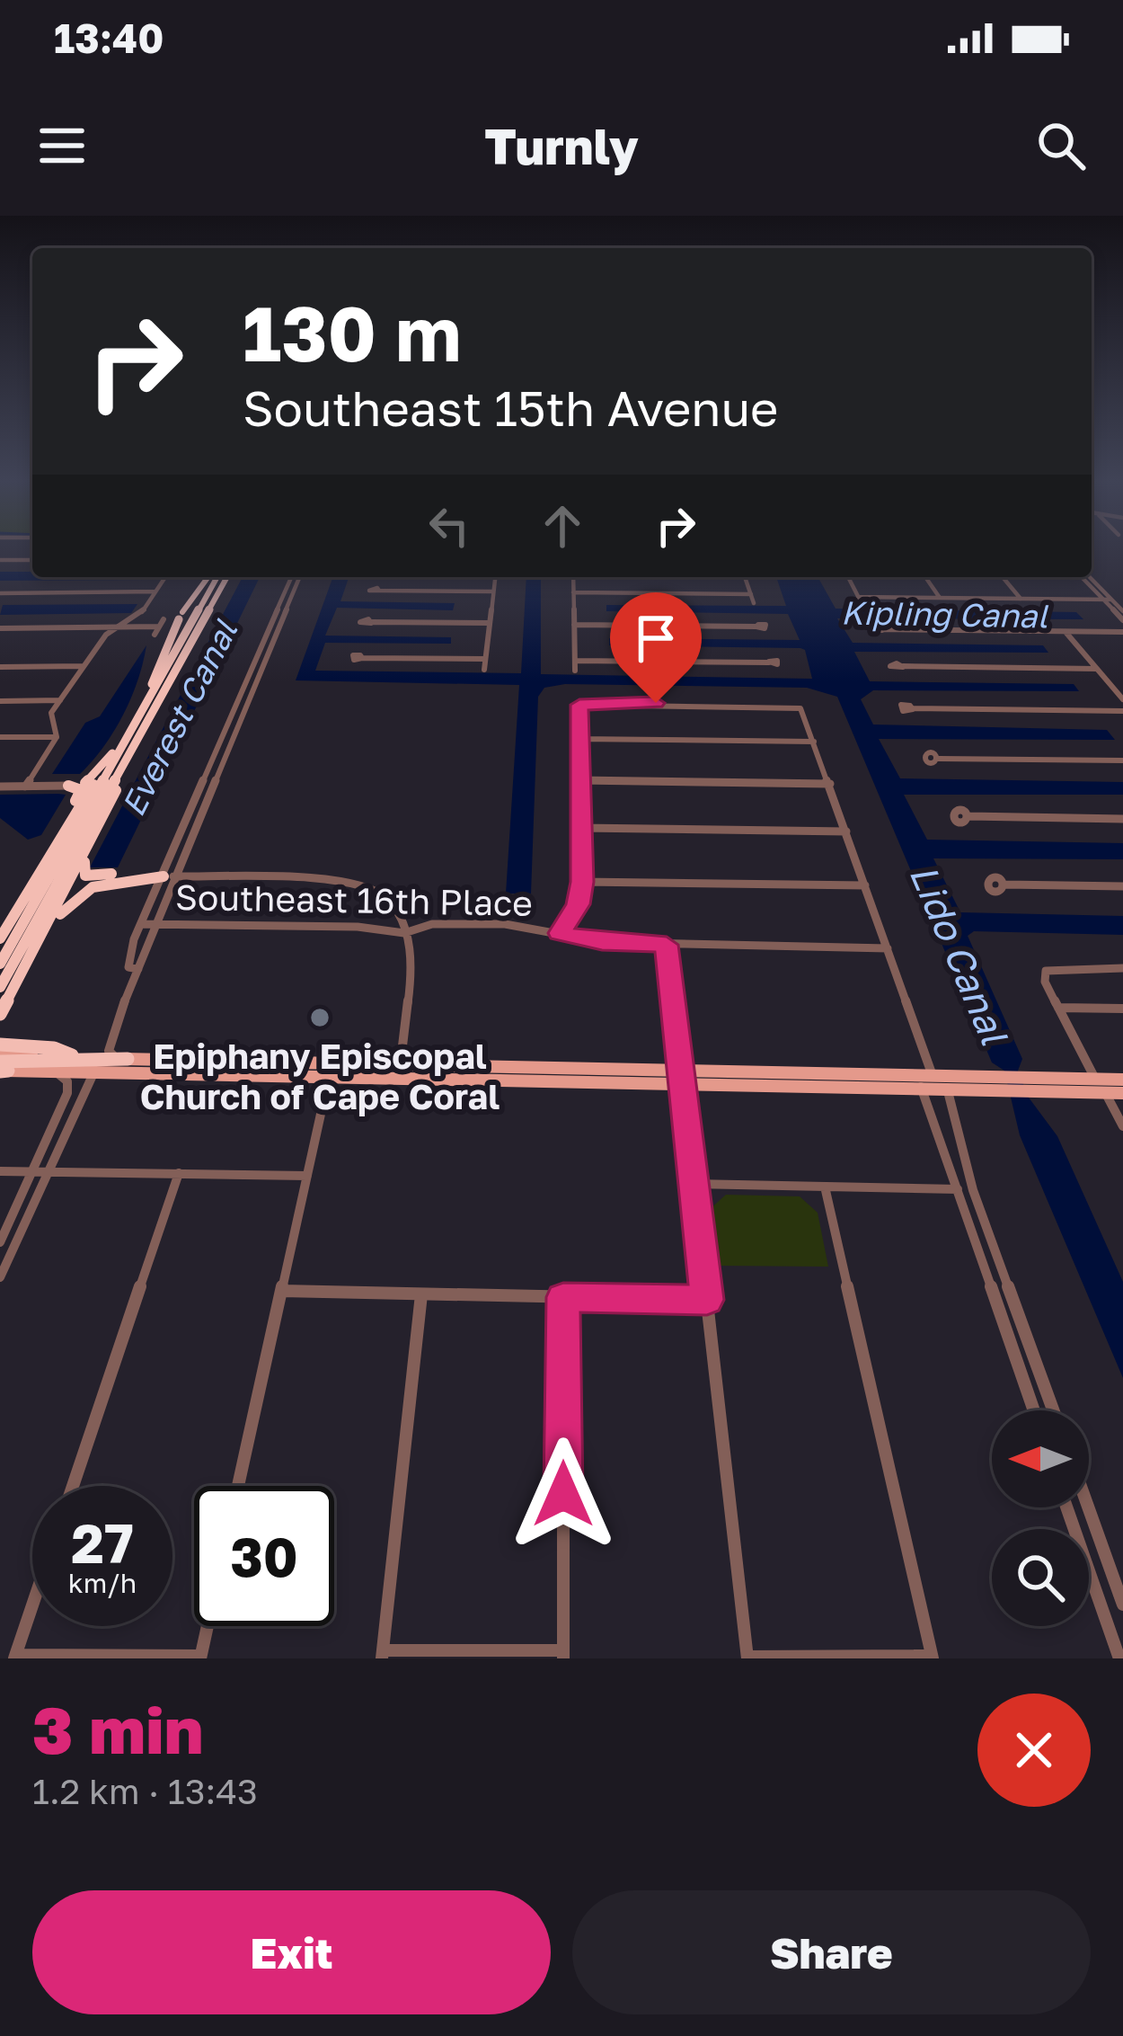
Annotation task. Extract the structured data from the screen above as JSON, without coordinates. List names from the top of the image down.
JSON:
{
  "streets": {
    "street": ["Southeast 16th Place"]
  },
  "water": ["Kipling Canal", "Everest Canal", "Lido Canal"],
  "places": ["Epiphany Episcopal Church of Cape Coral"],
  "north": "left",
  "page": {
    "status": "13:40",
    "header": "Turnly",
    "turn": ["130 m", "Southeast 15th Avenue"],
    "speed": "27 km/h",
    "limit": "30",
    "heading": ["3 min", "1.2 km · 13:43"],
    "buttons": ["Exit", "Share"]
  }
}
